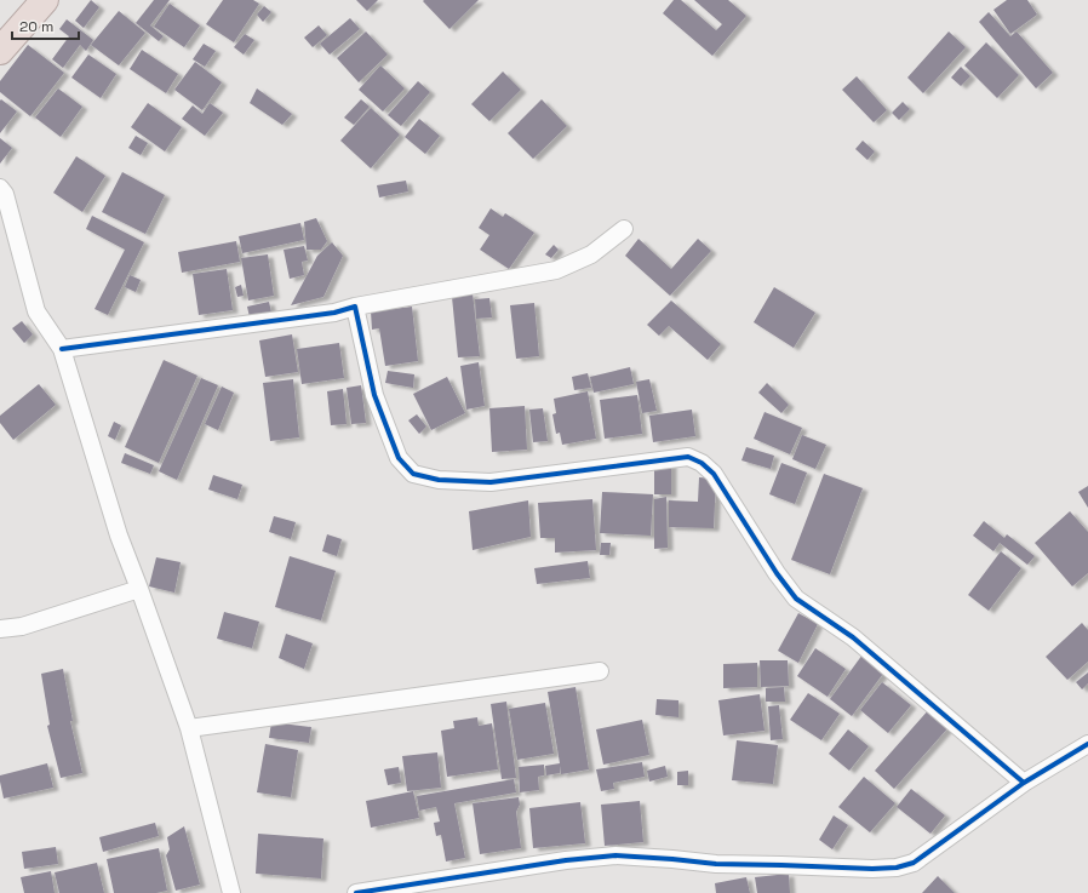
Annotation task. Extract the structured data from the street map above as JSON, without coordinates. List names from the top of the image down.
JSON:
{
  "scale_bar": "20 m"
}
